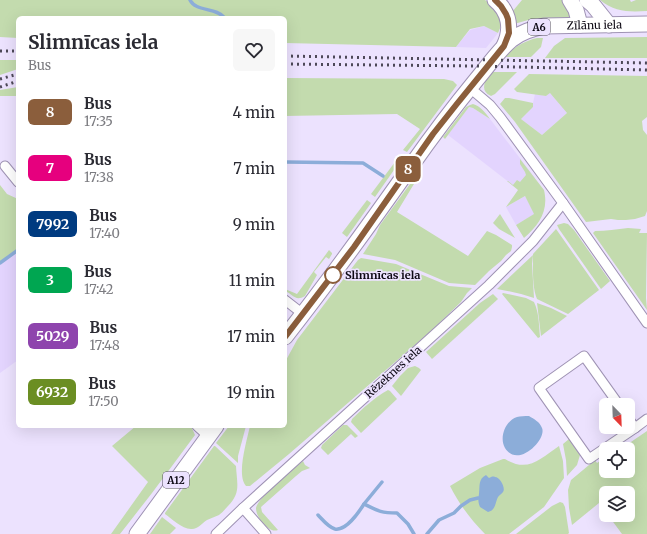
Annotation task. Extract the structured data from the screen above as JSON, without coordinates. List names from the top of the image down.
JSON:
{
  "streets": {
    "highway": ["Zīlānu iela", "A6", "A12"],
    "street": ["Rēzeknes iela"]
  },
  "places": ["Slimnīcas iela"],
  "lines": ["bus line 8"],
  "north": "bottom right",
  "page": {
    "on_map": "8",
    "heading": ["Slimnīcas iela", "Bus"],
    "list": [
      {
        "mark": "8",
        "name": "Bus",
        "note": "17:35",
        "value": "4 min"
      },
      {
        "mark": "7",
        "name": "Bus",
        "note": "17:38",
        "value": "7 min"
      },
      {
        "mark": "7992",
        "name": "Bus",
        "note": "17:40",
        "value": "9 min"
      },
      {
        "mark": "3",
        "name": "Bus",
        "note": "17:42",
        "value": "11 min"
      },
      {
        "mark": "5029",
        "name": "Bus",
        "note": "17:48",
        "value": "17 min"
      },
      {
        "mark": "6932",
        "name": "Bus",
        "note": "17:50",
        "value": "19 min"
      }
    ]
  }
}
